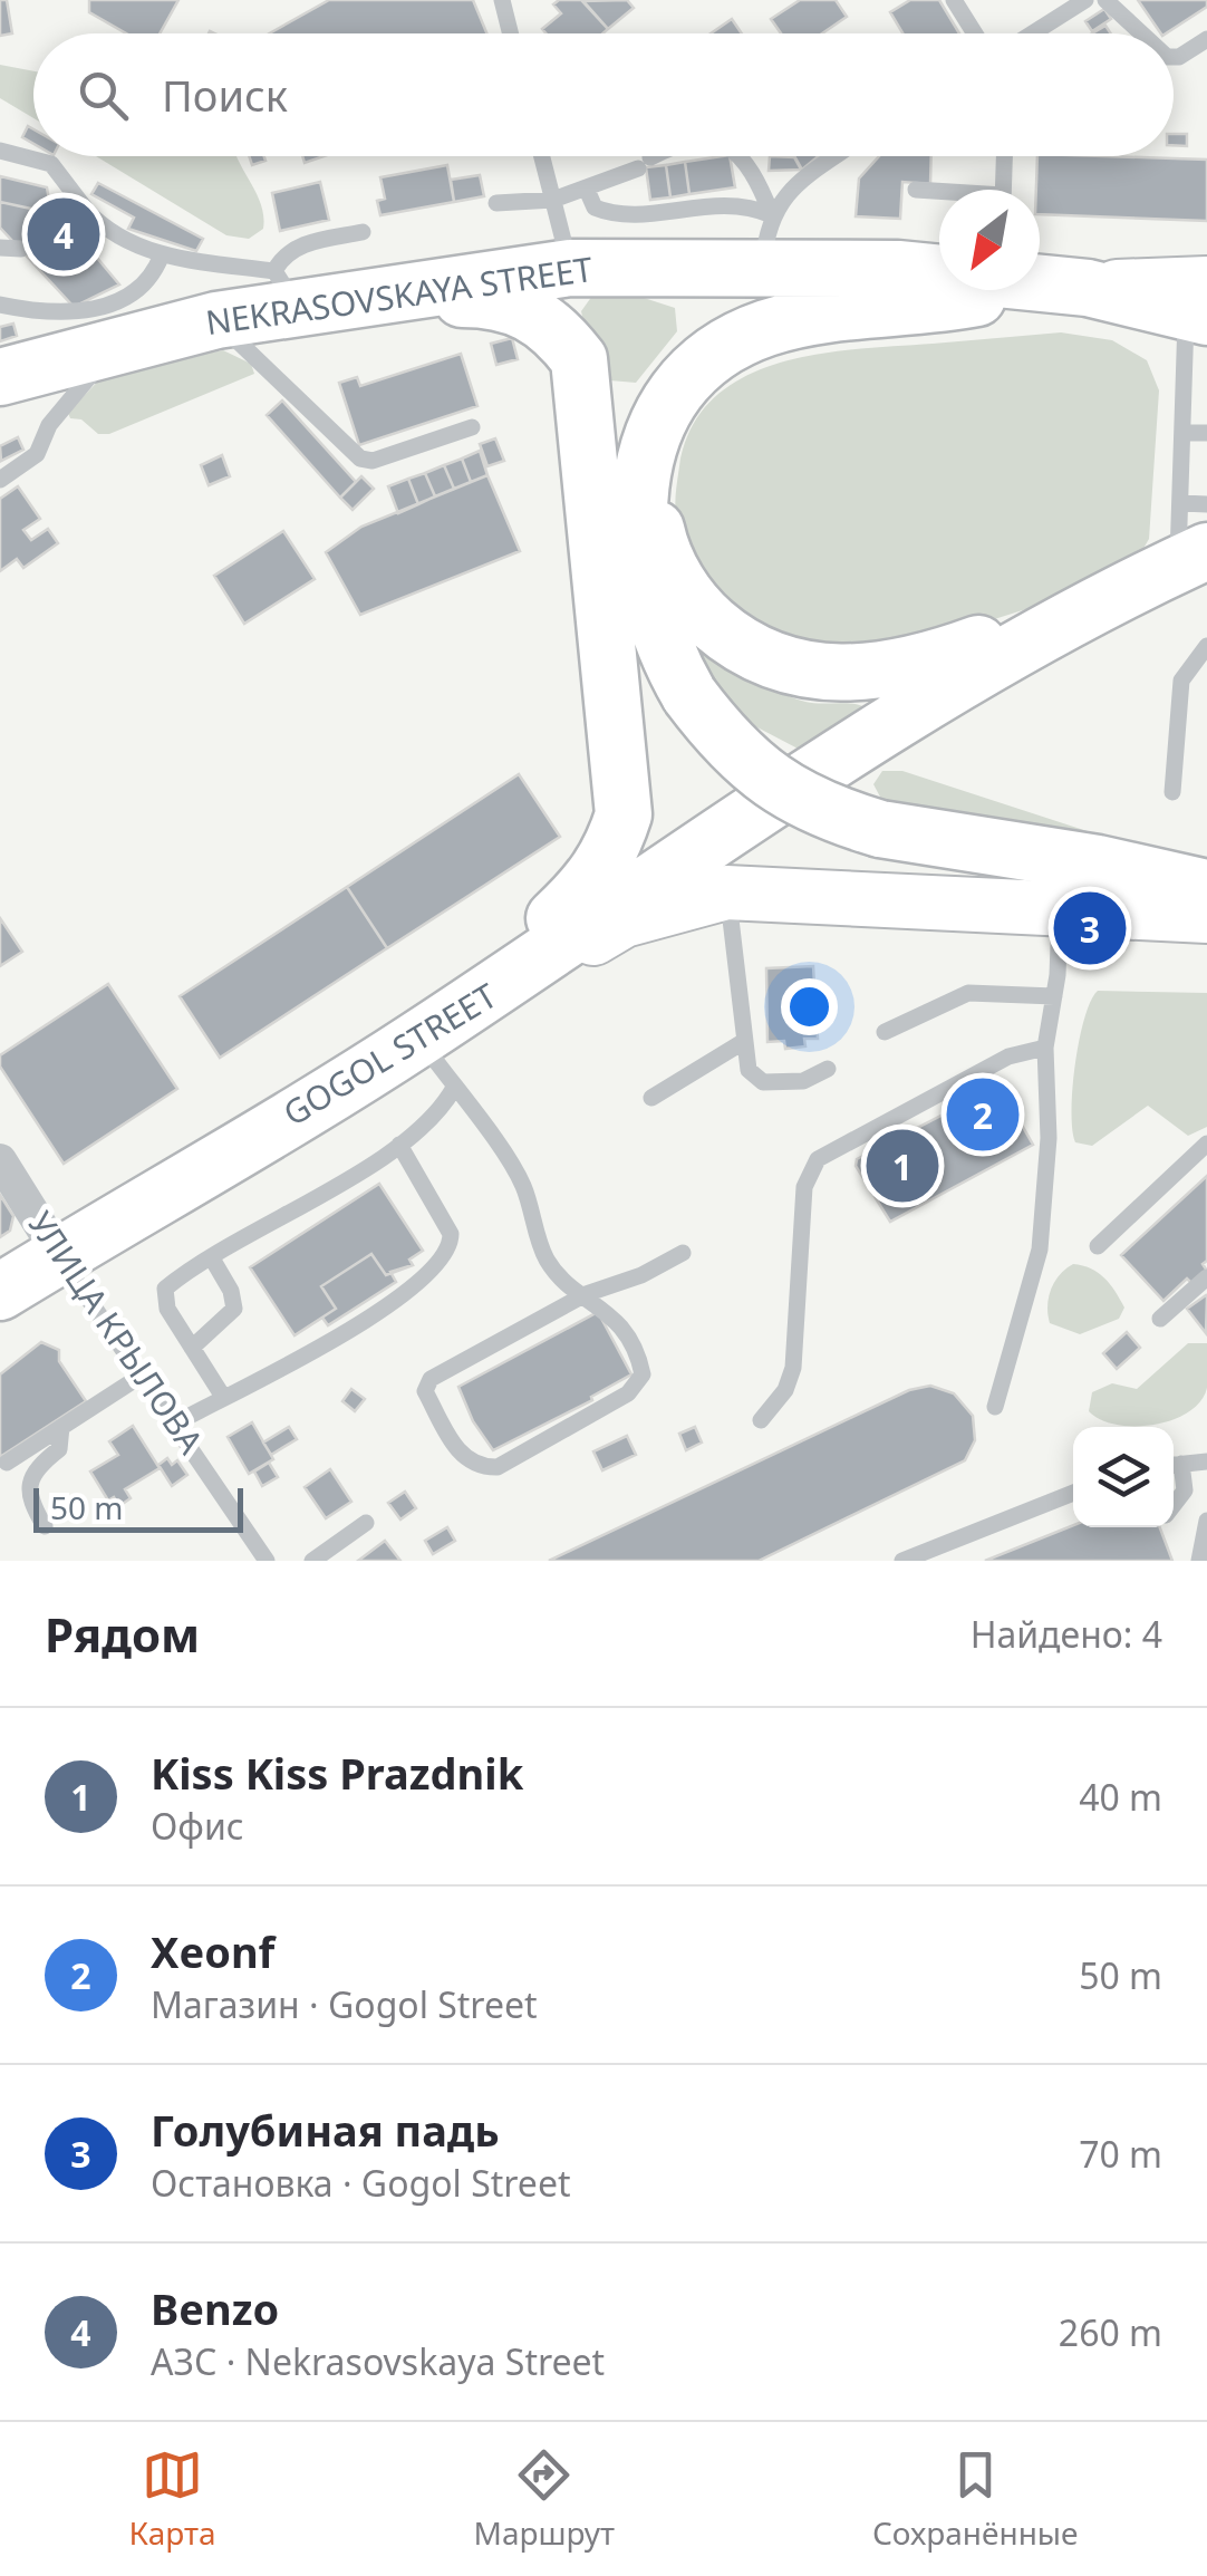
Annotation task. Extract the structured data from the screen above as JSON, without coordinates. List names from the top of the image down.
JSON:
{
  "streets": {
    "highway": ["NEKRASOVSKAYA STREET", "GOGOL STREET"],
    "street": ["УЛИЦА КРЫЛОВА"]
  },
  "crossings": [
    ["GOGOL STREET", "УЛИЦА КРЫЛОВА"]
  ],
  "scale_bar": "50 m",
  "north": "bottom left",
  "page": {
    "search": "Поиск",
    "pins": [
      "4",
      "3",
      "2",
      "1"
    ],
    "scale": "50 m",
    "heading": ["Рядом", "Найдено: 4"],
    "list": [
      {
        "mark": "1",
        "name": "Kiss Kiss Prazdnik",
        "note": "Офис",
        "value": "40 m"
      },
      {
        "mark": "2",
        "name": "Xeonf",
        "note": "Магазин · Gogol Street",
        "value": "50 m"
      },
      {
        "mark": "3",
        "name": "Голубиная падь",
        "note": "Остановка · Gogol Street",
        "value": "70 m"
      },
      {
        "mark": "4",
        "name": "Benzo",
        "note": "АЗС · Nekrasovskaya Street",
        "value": "260 m"
      }
    ],
    "nav": ["Карта", "Маршрут", "Сохранённые"]
  }
}
